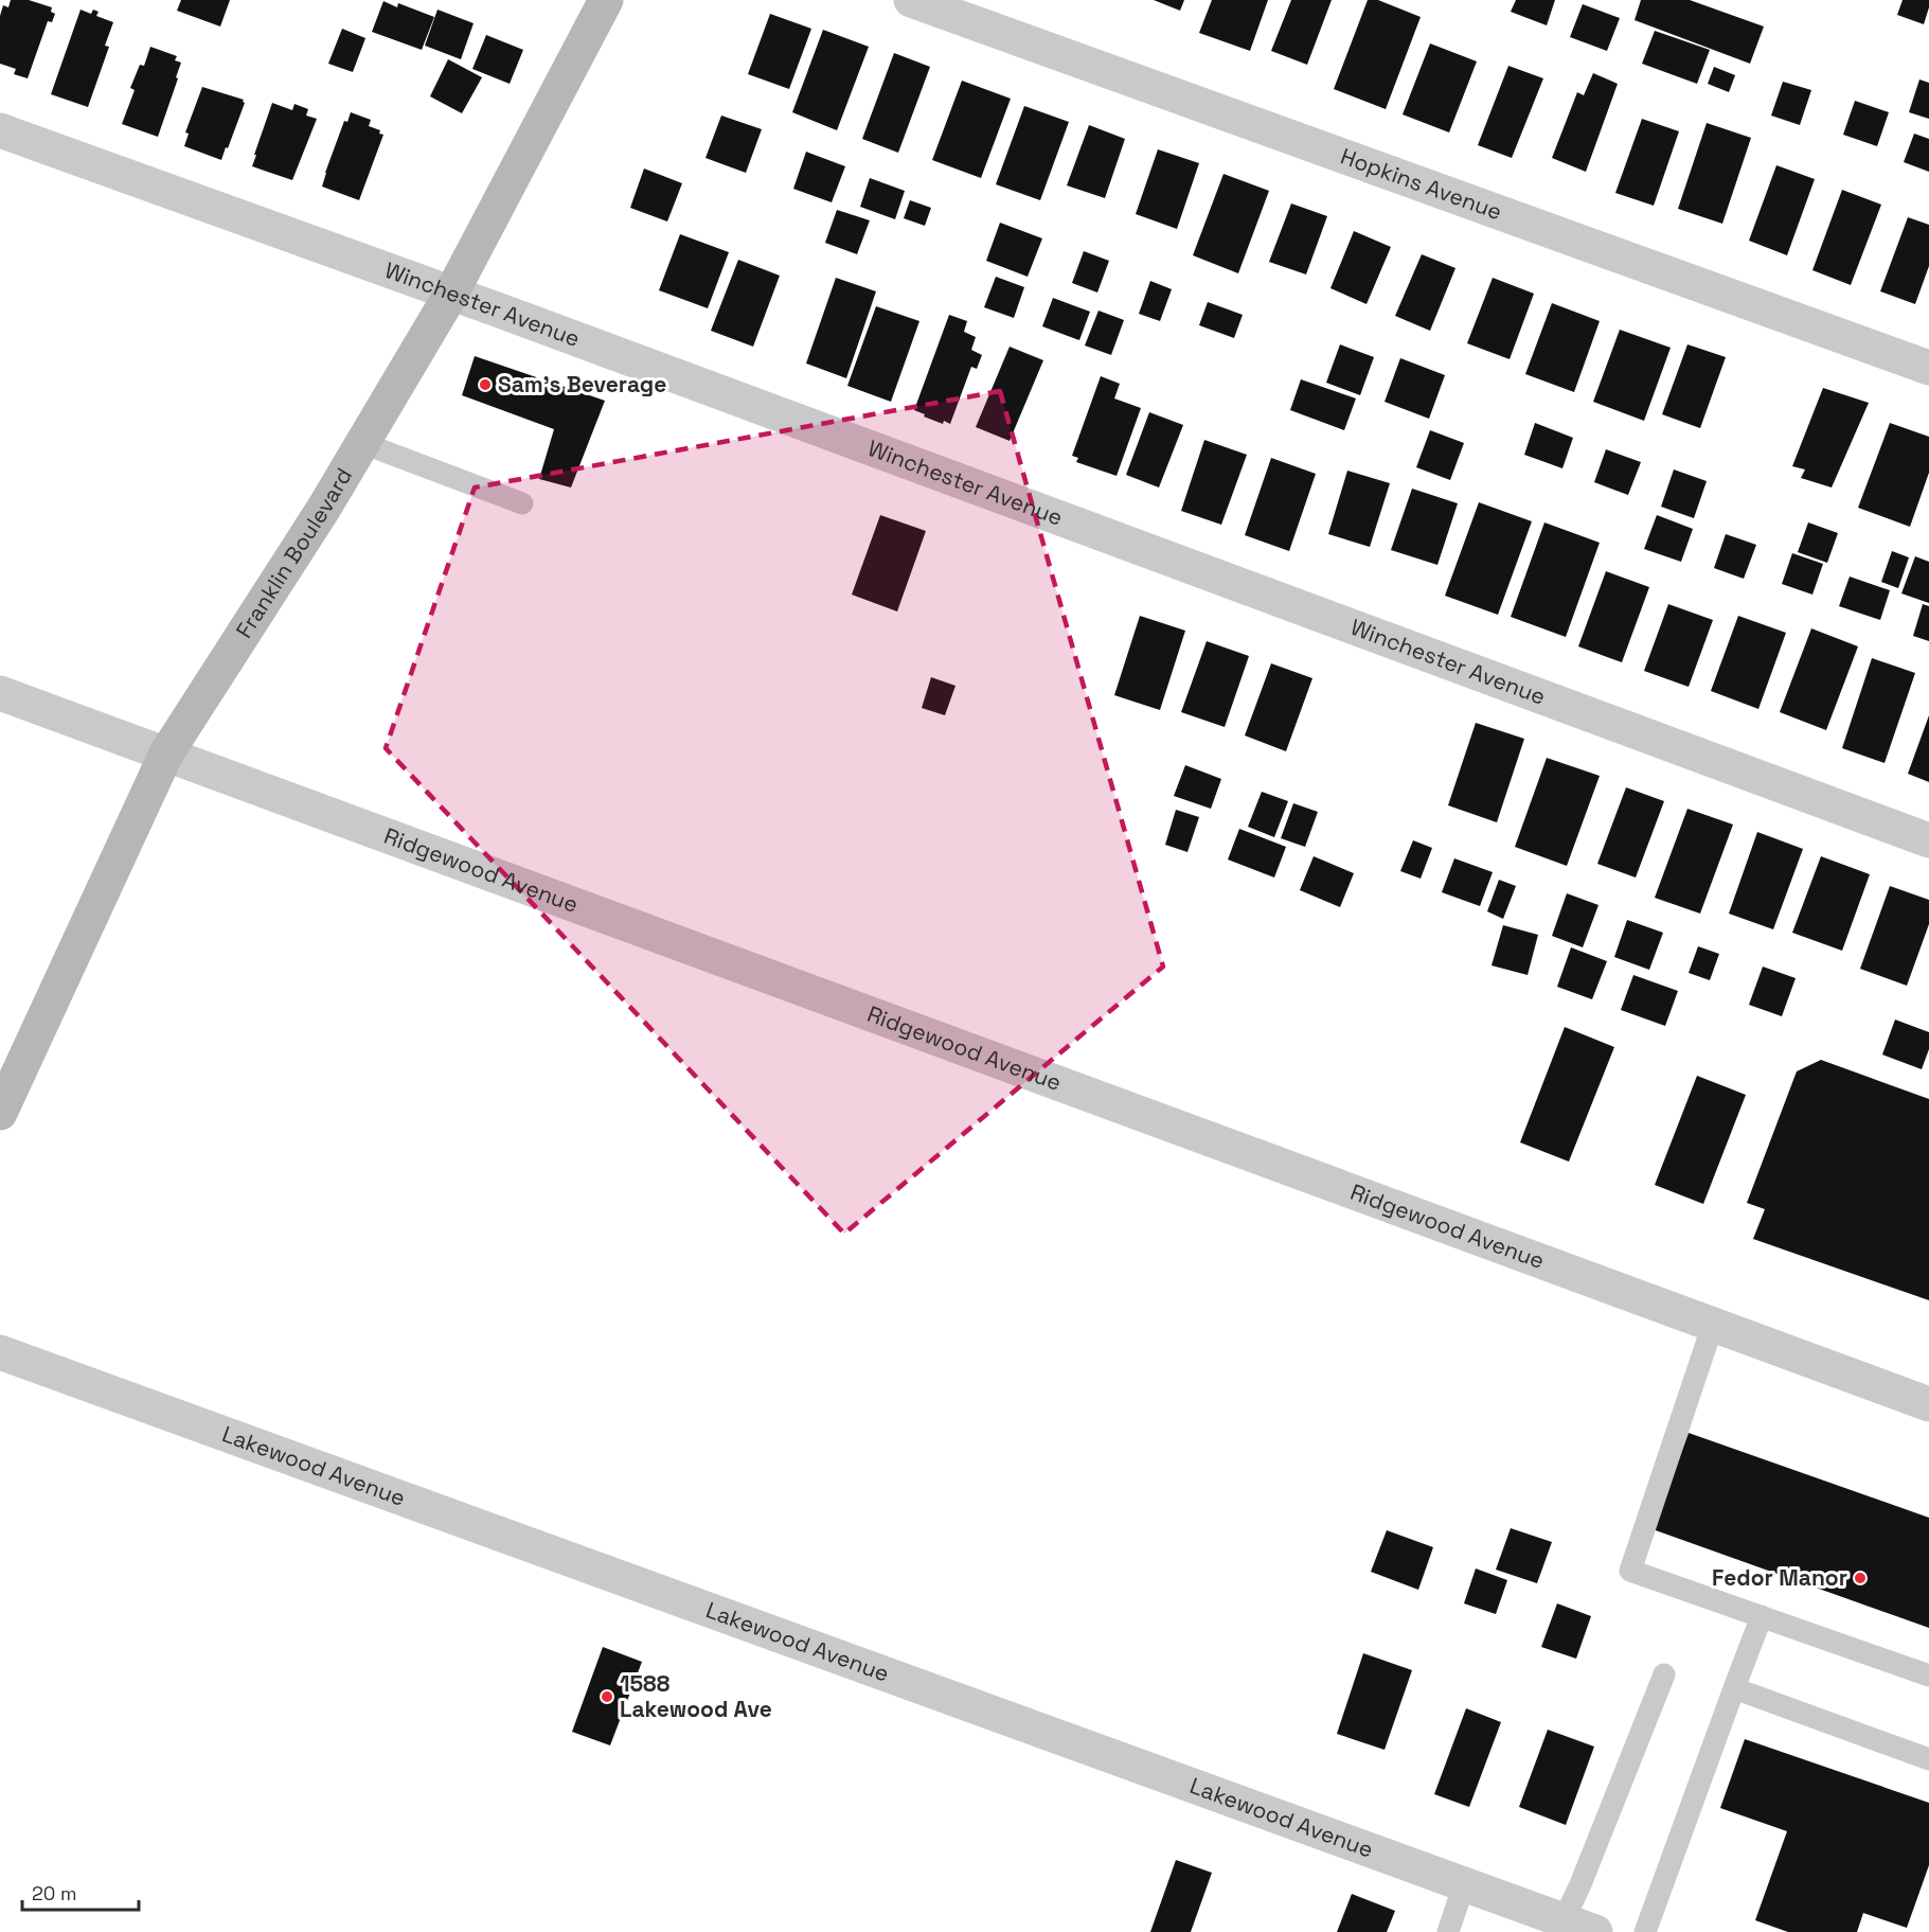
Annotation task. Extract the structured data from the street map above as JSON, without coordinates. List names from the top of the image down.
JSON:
{
  "streets": {
    "street": [
      "Hopkins Avenue",
      "Winchester Avenue",
      "Franklin Boulevard",
      "Ridgewood Avenue",
      "Lakewood Avenue"
    ]
  },
  "crossings": [
    ["Winchester Avenue", "Franklin Boulevard"],
    ["Franklin Boulevard", "Ridgewood Avenue"]
  ],
  "places": ["Sam's Beverage", "Fedor Manor", "1588 Lakewood Ave"],
  "scale_bar": "20 m"
}
